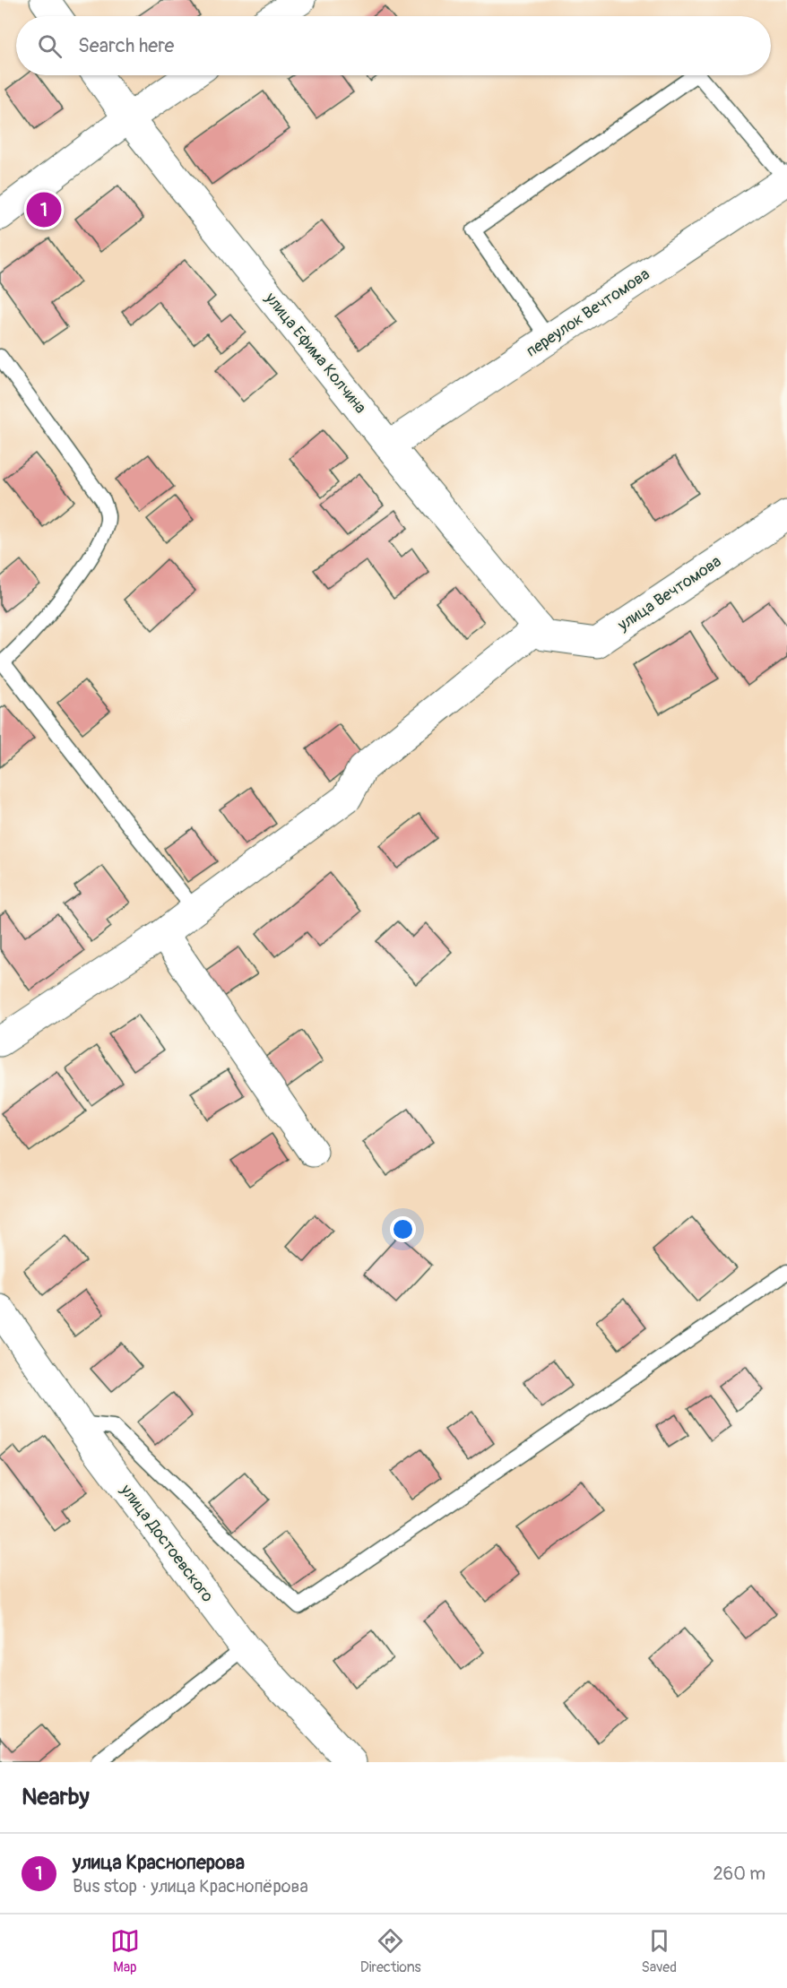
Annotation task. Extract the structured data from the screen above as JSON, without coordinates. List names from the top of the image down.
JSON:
{
  "streets": {
    "street": [
      "переулок Вечтомова",
      "улица Ефима Колчина",
      "улица Вечтомова",
      "улица Достоевского"
    ]
  },
  "crossings": [
    ["переулок Вечтомова", "улица Ефима Колчина"],
    ["улица Ефима Колчина", "улица Вечтомова"]
  ],
  "page": {
    "search": "Search here",
    "pins": "1",
    "heading": "Nearby",
    "list": [
      {
        "mark": "1",
        "name": "улица Красноперова",
        "note": "Bus stop · улица Краснопёрова",
        "value": "260 m"
      }
    ],
    "nav": ["Map", "Directions", "Saved"]
  }
}
